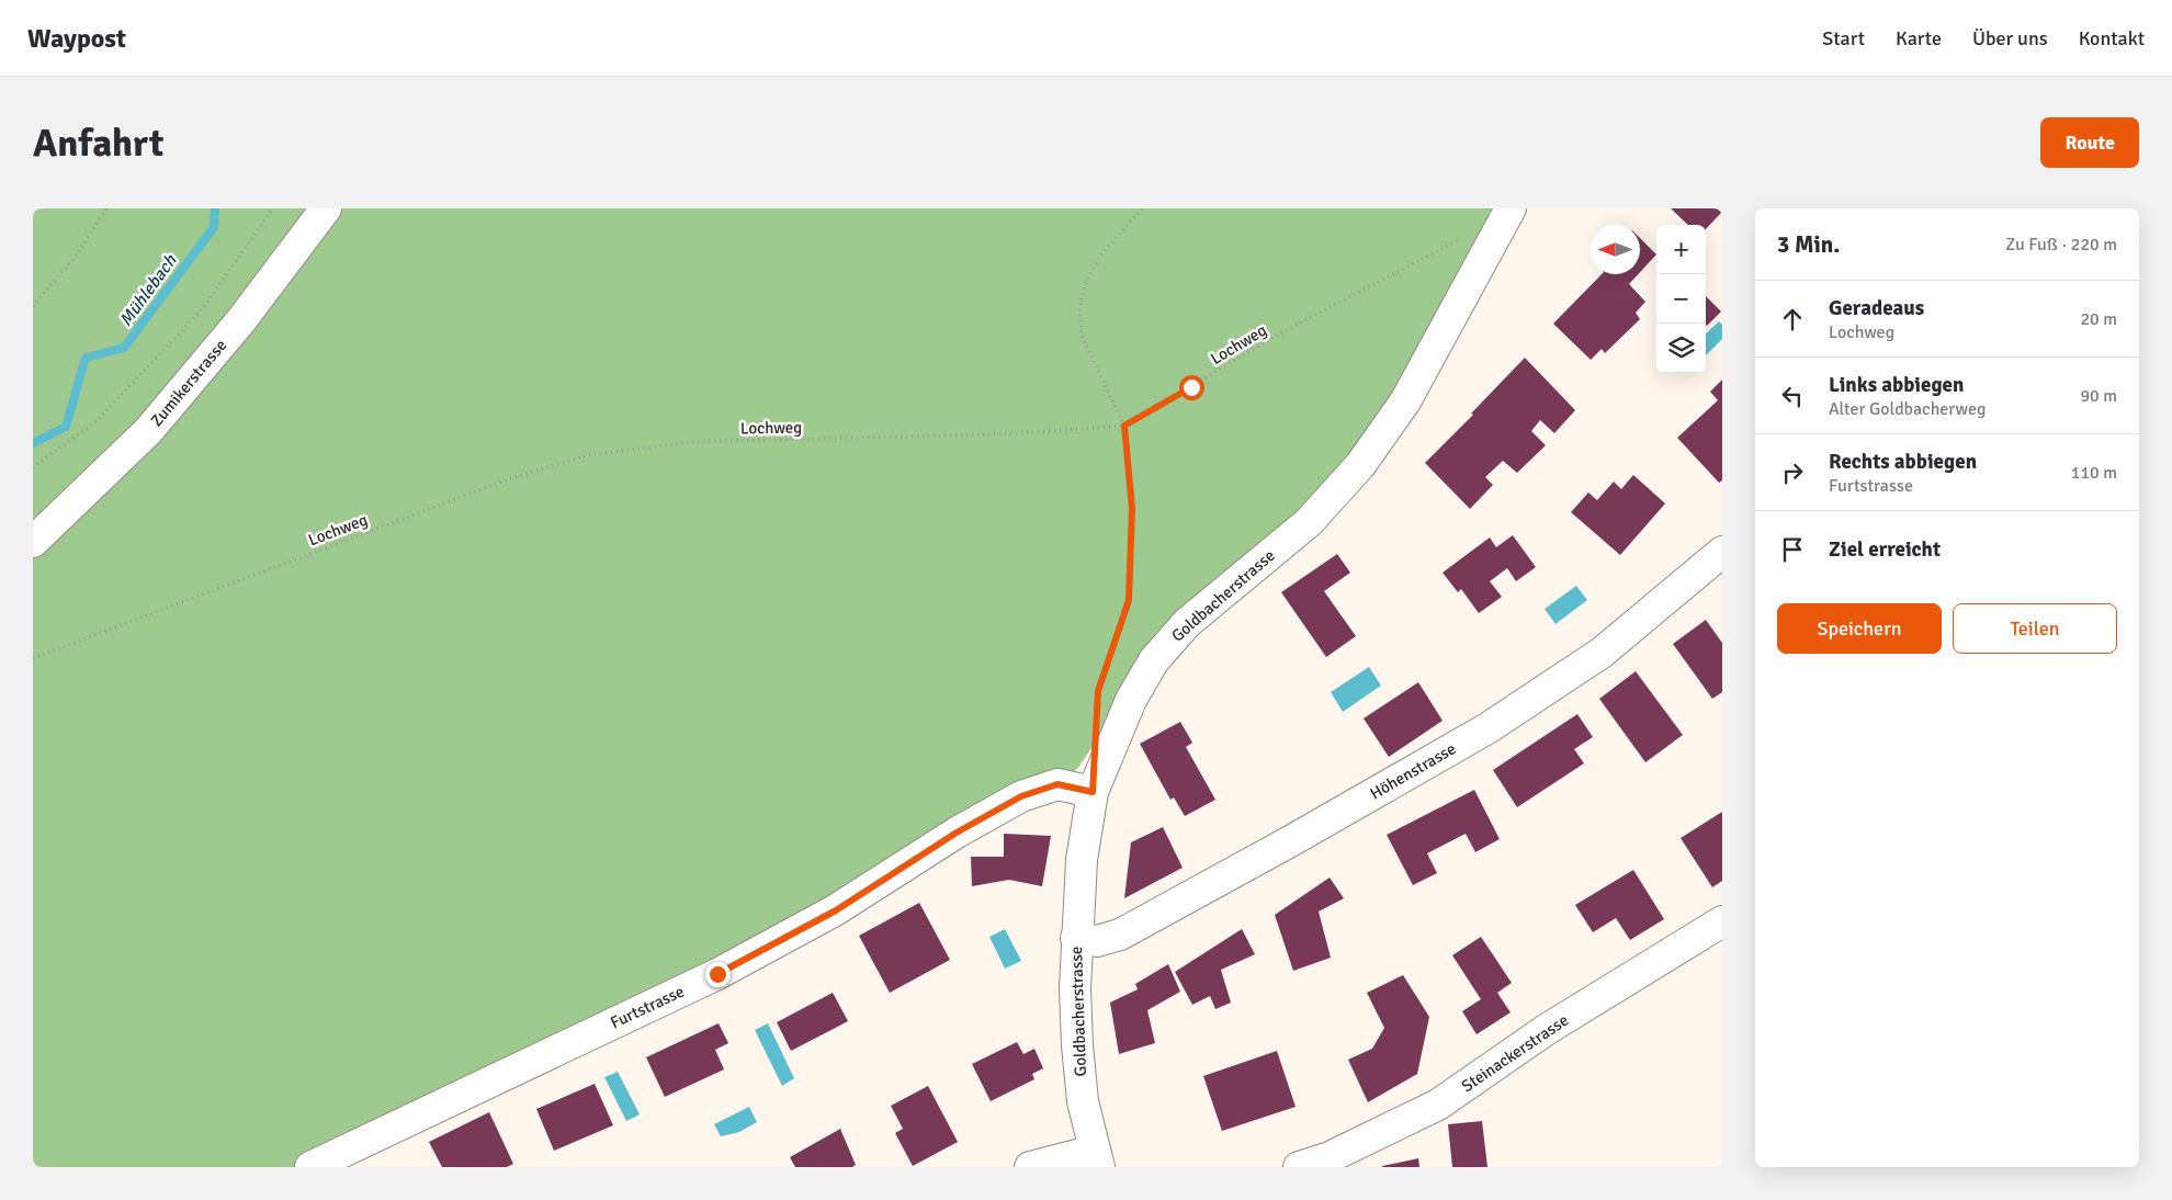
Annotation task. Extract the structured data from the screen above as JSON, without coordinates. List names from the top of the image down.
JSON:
{
  "streets": {
    "street": [
      "Zumikerstrasse",
      "Goldbacherstrasse",
      "Höhenstrasse",
      "Furtstrasse",
      "Steinackerstrasse"
    ],
    "path": ["Lochweg"]
  },
  "crossings": [
    ["Lochweg", "Goldbacherstrasse"],
    ["Goldbacherstrasse", "Höhenstrasse"],
    ["Goldbacherstrasse", "Furtstrasse"]
  ],
  "water": ["Mühlebach"],
  "north": "left",
  "page": {
    "header": "Waypost",
    "nav": [
      "Start",
      "Karte",
      "Über uns",
      "Kontakt"
    ],
    "buttons": [
      "Route",
      ["Speichern", "Teilen"]
    ],
    "title": "Anfahrt",
    "heading": ["3 Min.", "Zu Fuß · 220 m"],
    "map_buttons": ["+", "−"],
    "list": [
      ["Geradeaus", "Lochweg", "20 m"],
      ["Links abbiegen", "Alter Goldbacherweg", "90 m"],
      ["Rechts abbiegen", "Furtstrasse", "110 m"],
      "Ziel erreicht"
    ]
  }
}
